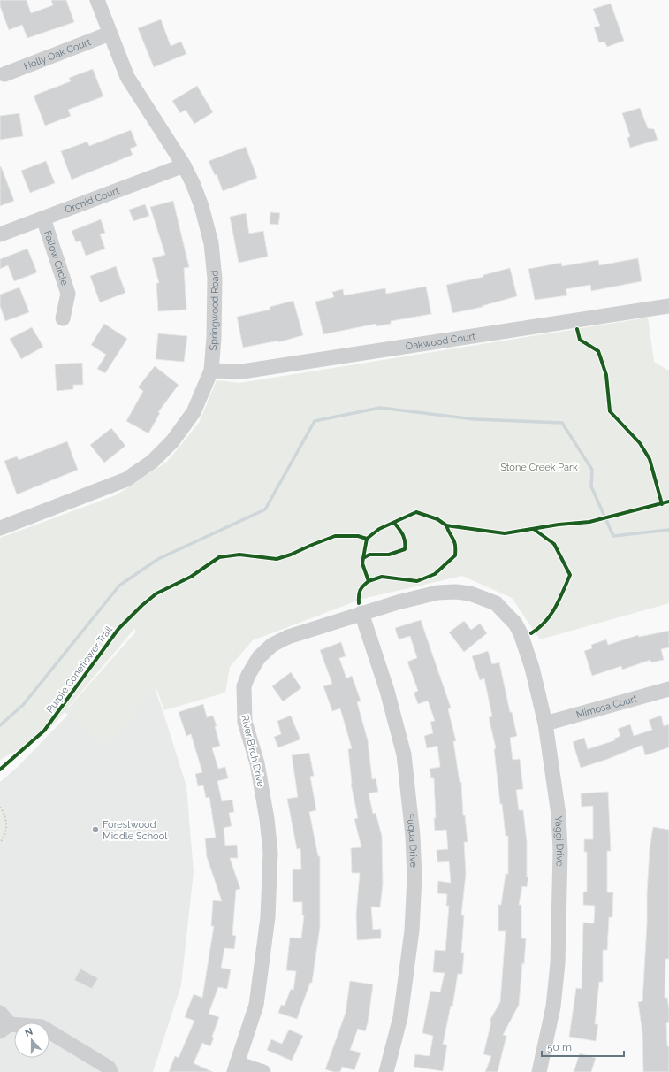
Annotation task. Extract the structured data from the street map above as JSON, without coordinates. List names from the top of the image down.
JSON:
{
  "streets": {
    "street": [
      "Holly Oak Court",
      "Orchid Court",
      "Fallow Circle",
      "Springwood Road",
      "Oakwood Court",
      "Mimosa Court",
      "River Birch Drive",
      "Fuqua Drive",
      "Yaggi Drive"
    ],
    "cycle path": ["Purple Coneflower Trail"]
  },
  "crossings": [
    ["Holly Oak Court", "Springwood Road"],
    ["Orchid Court", "Fallow Circle"],
    ["Orchid Court", "Springwood Road"],
    ["Springwood Road", "Oakwood Court"],
    ["Mimosa Court", "Yaggi Drive"],
    ["River Birch Drive", "Fuqua Drive"],
    ["River Birch Drive", "Yaggi Drive"]
  ],
  "parks": ["Stone Creek Park"],
  "places": ["Forestwood Middle School"],
  "scale_bar": "50 m",
  "north": "top"
}
